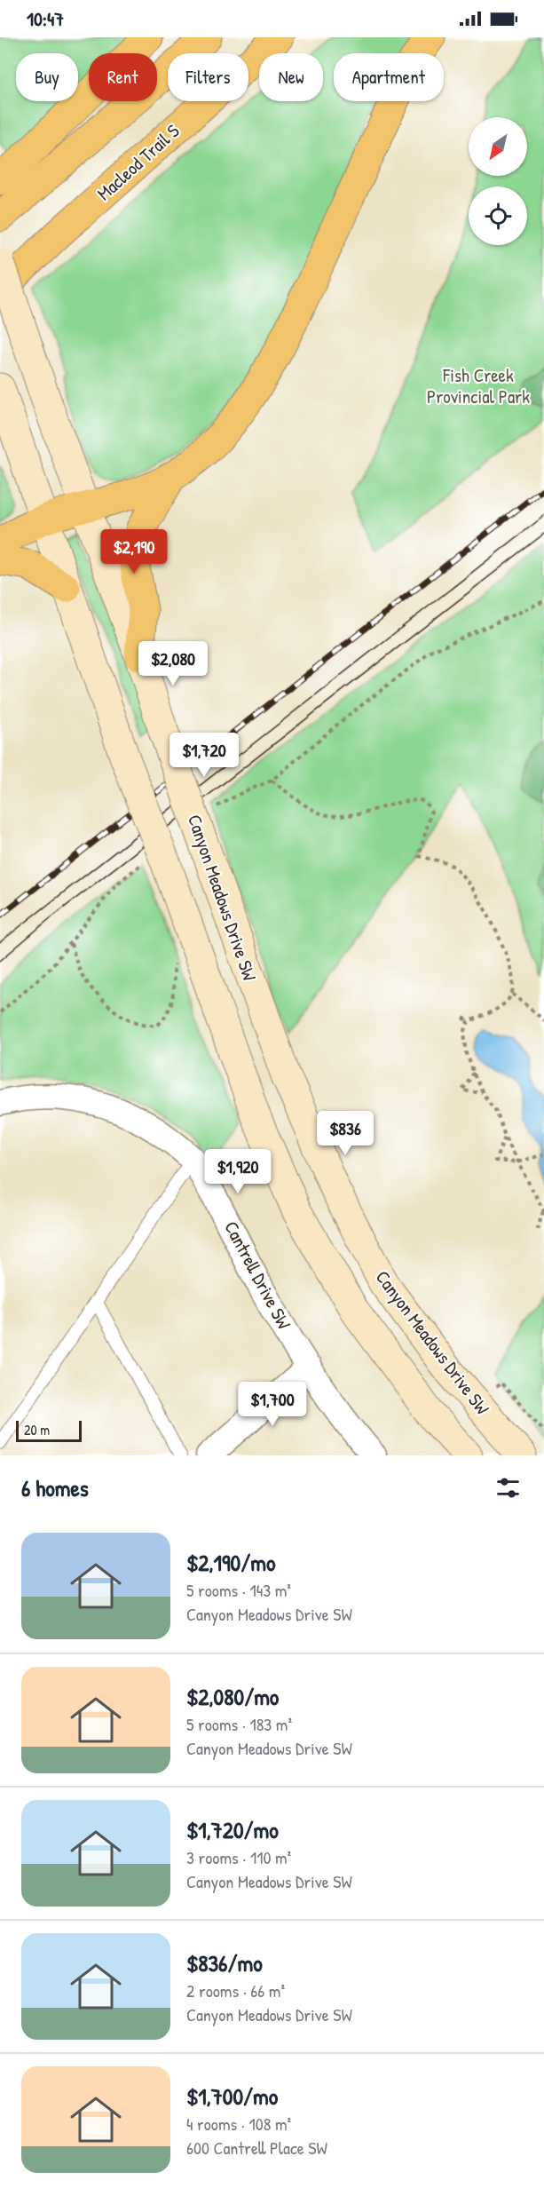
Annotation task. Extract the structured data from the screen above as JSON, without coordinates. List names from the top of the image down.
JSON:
{
  "streets": {
    "highway": ["Macleod Trail S"],
    "main road": ["Canyon Meadows Drive SW"],
    "street": ["Cantrell Drive SW"]
  },
  "parks": ["Fish Creek Provincial Park"],
  "scale_bar": "20 m",
  "north": "bottom left",
  "page": {
    "status": "10:47",
    "chip": [
      "Buy",
      "Rent",
      "Filters",
      "New",
      "Apartment"
    ],
    "price": [
      "$2,190",
      "$2,080",
      "$1,720",
      "$836",
      "$1,920",
      "$1,700"
    ],
    "scale": "20 m",
    "heading": "6 homes",
    "list": [
      {
        "name": "$2,190/mo",
        "note": "5 rooms · 143 m² · Canyon Meadows Drive SW"
      },
      {
        "name": "$2,080/mo",
        "note": "5 rooms · 183 m² · Canyon Meadows Drive SW"
      },
      {
        "name": "$1,720/mo",
        "note": "3 rooms · 110 m² · Canyon Meadows Drive SW"
      },
      {
        "name": "$836/mo",
        "note": "2 rooms · 66 m² · Canyon Meadows Drive SW"
      },
      {
        "name": "$1,700/mo",
        "note": "4 rooms · 108 m² · 600 Cantrell Place SW"
      }
    ]
  }
}
